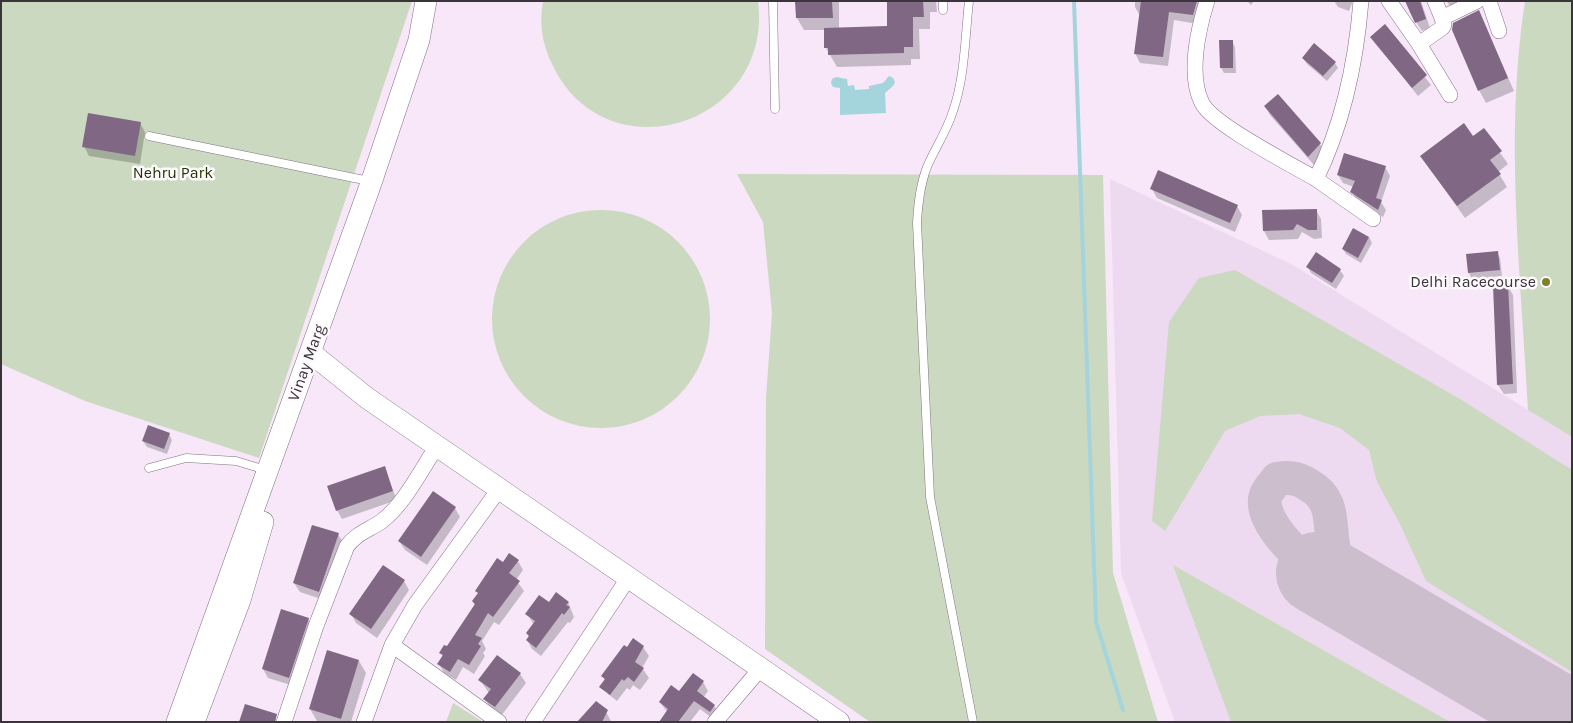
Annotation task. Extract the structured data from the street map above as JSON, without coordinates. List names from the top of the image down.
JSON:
{
  "streets": {
    "main road": ["Vinay Marg"]
  },
  "parks": ["Nehru Park"],
  "places": ["Delhi Racecourse"]
}
